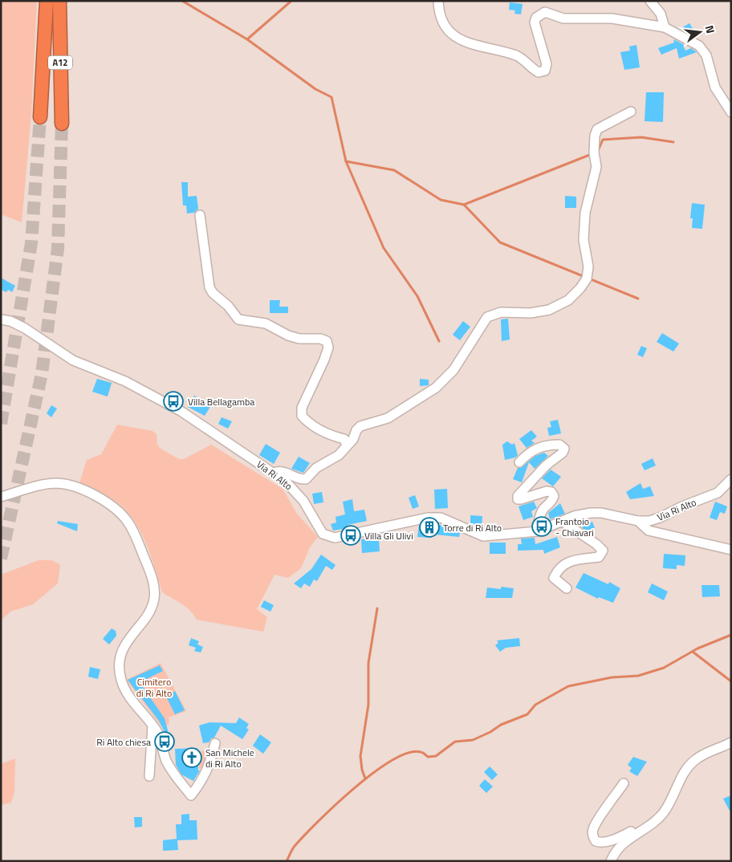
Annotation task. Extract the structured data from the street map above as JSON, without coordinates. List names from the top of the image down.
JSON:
{
  "streets": {
    "highway": ["A12"],
    "street": ["Via Ri Alto"]
  },
  "parks": ["Cimitero di Ri Alto"],
  "places": {
    "bus stop": [
      "Villa Bellagamba",
      "Frantoio - Chiavari",
      "Villa Gli Ulivi",
      "Ri Alto chiesa"
    ],
    "building": ["Torre di Ri Alto"],
    "church": ["San Michele di Ri Alto"]
  },
  "north": "right"
}
